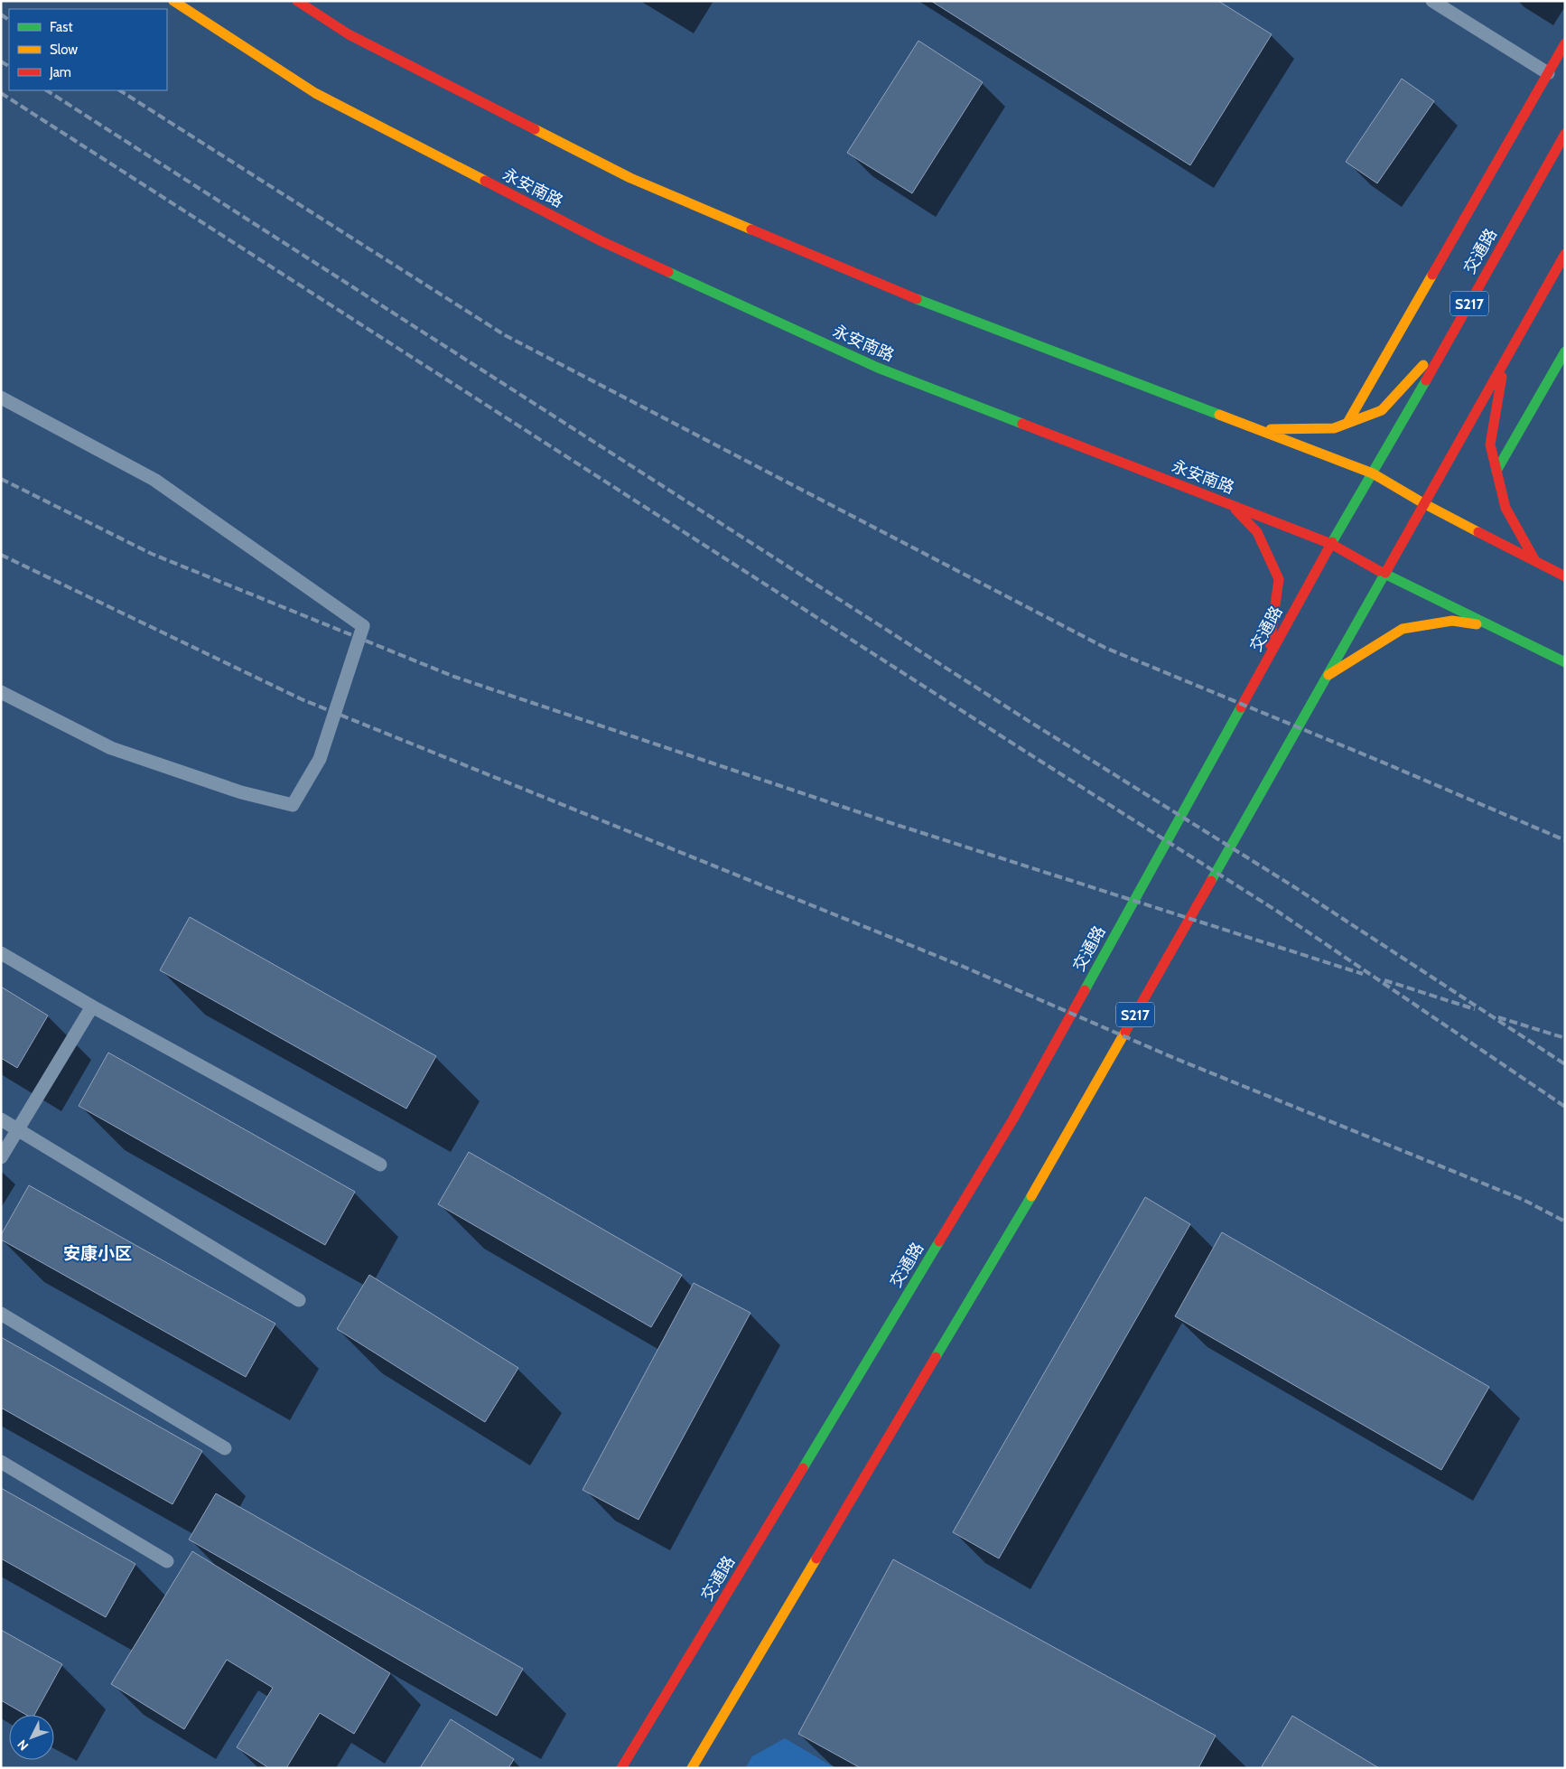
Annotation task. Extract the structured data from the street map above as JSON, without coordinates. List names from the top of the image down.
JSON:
{
  "streets": {
    "main road": ["永安南路", "交通路", "S217"]
  },
  "crossings": [
    ["永安南路", "交通路"],
    ["永安南路", "S217"]
  ],
  "districts": ["安康小区"],
  "legend": ["Fast", "Slow", "Jam"],
  "north": "bottom left"
}
